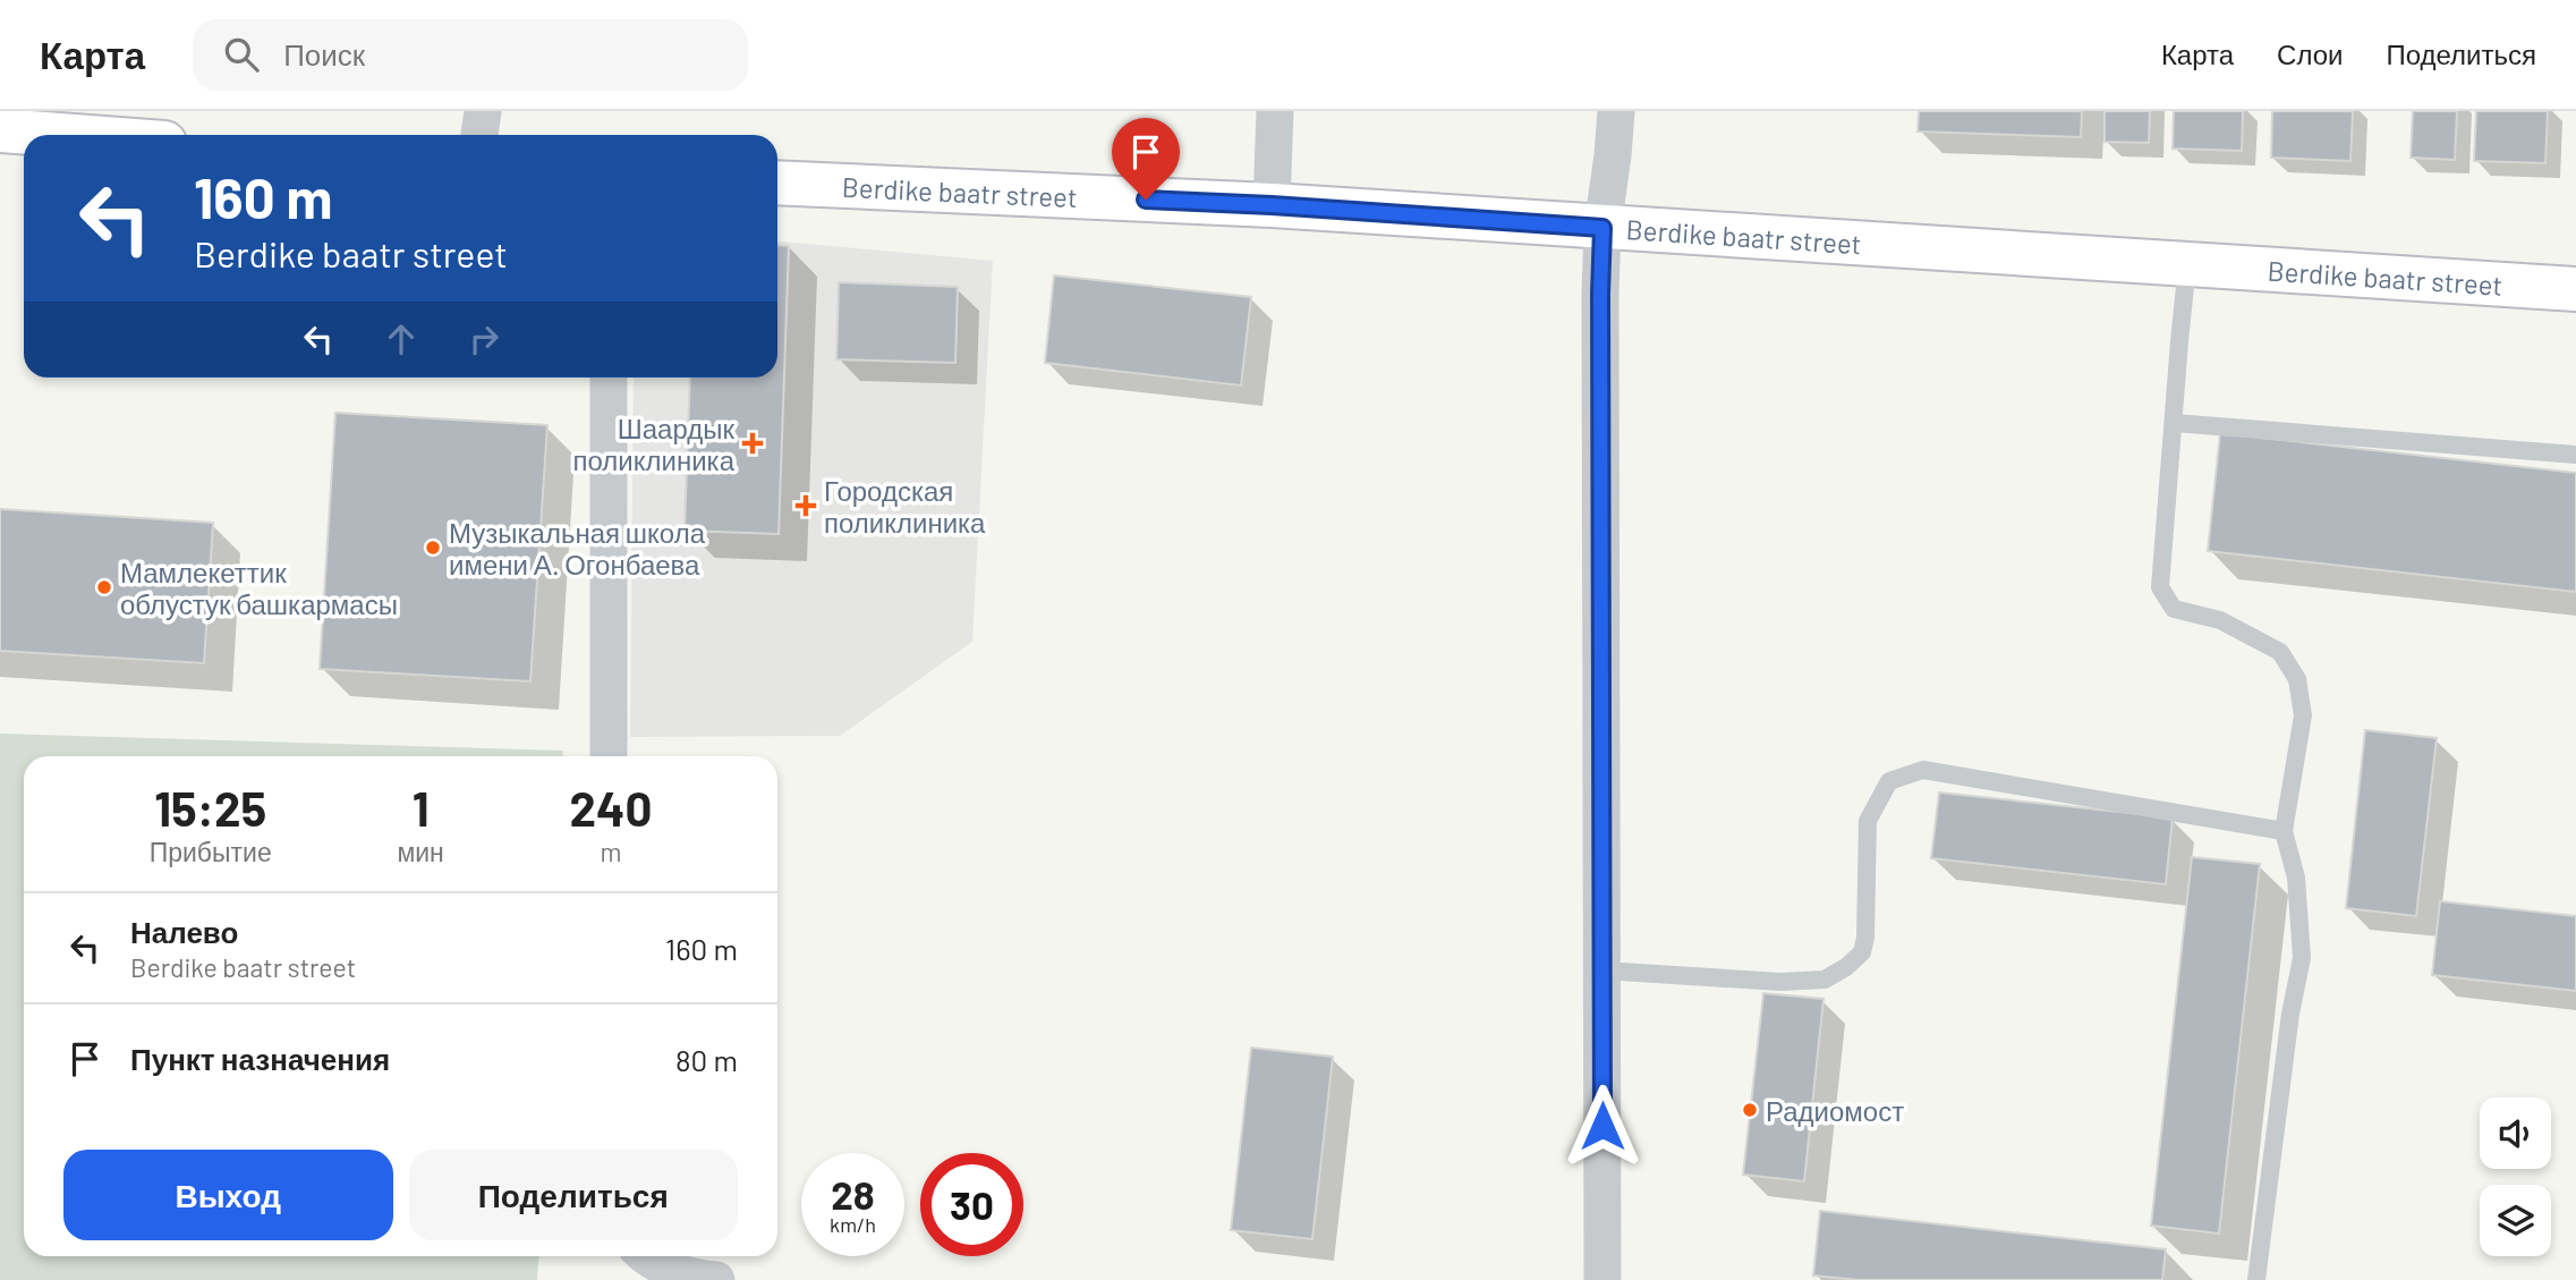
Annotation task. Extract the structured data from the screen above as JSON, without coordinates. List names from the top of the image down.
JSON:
{
  "streets": {
    "street": ["Berdike baatr street"]
  },
  "places": {
    "health": ["Шаардык поликлиника", "Городская поликлиника"],
    "other": ["Музыкальная школа имени А. Огонбаева", "Мамлекеттик облустук башкармасы", "Радиомост"]
  },
  "page": {
    "header": "Карта",
    "search": "Поиск",
    "nav": ["Карта", "Слои", "Поделиться"],
    "turn": ["160 m", "Berdike baatr street"],
    "eta": [
      "15:25",
      "Прибытие",
      "1",
      "мин",
      "240",
      "m"
    ],
    "list": [
      {
        "name": "Налево",
        "note": "Berdike baatr street",
        "value": "160 m"
      },
      {
        "name": "Пункт назначения",
        "value": "80 m"
      }
    ],
    "buttons": ["Выход", "Поделиться"],
    "speed": "28 km/h",
    "limit": "30"
  }
}
